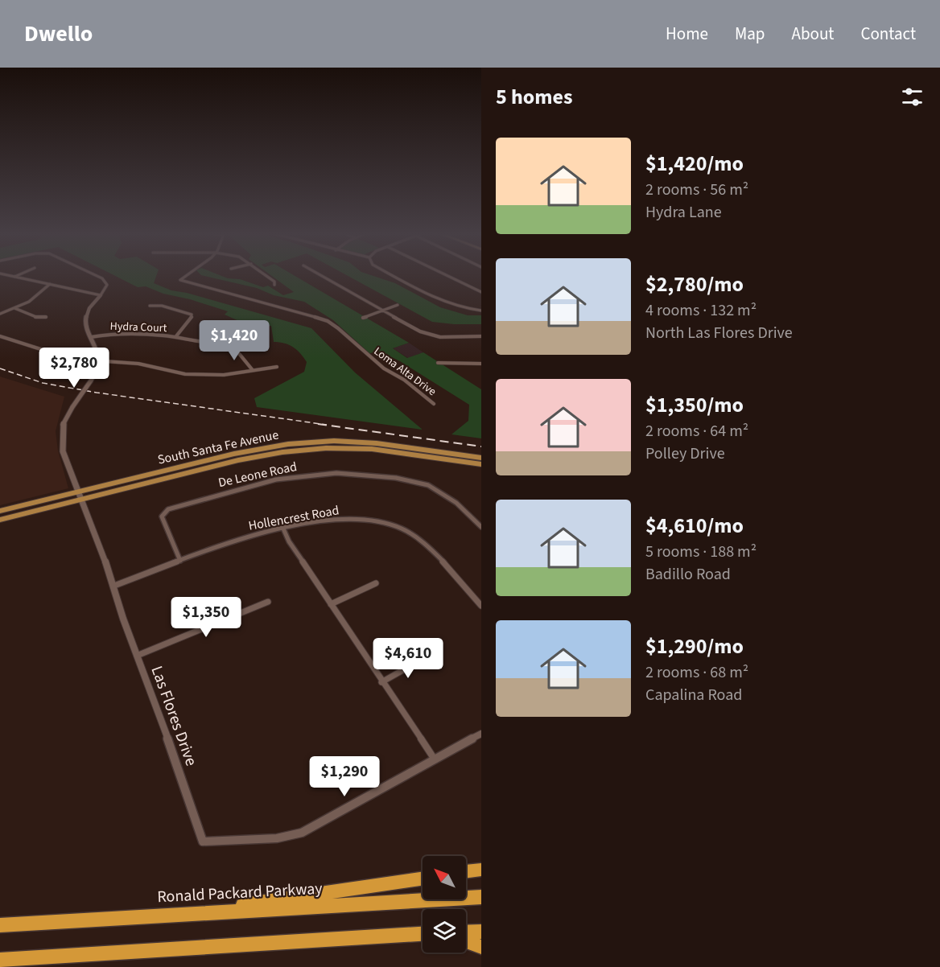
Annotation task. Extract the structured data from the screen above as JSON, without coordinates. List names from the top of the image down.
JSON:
{
  "streets": {
    "highway": ["Ronald Packard Parkway"],
    "main road": ["South Santa Fe Avenue"],
    "street": [
      "Hydra Court",
      "Loma Alta Drive",
      "De Leone Road",
      "Hollencrest Road",
      "Las Flores Drive"
    ]
  },
  "crossings": [
    ["South Santa Fe Avenue", "Las Flores Drive"],
    ["De Leone Road", "Hollencrest Road"],
    ["Hollencrest Road", "Las Flores Drive"]
  ],
  "north": "top left",
  "page": {
    "header": "Dwello",
    "nav": [
      "Home",
      "Map",
      "About",
      "Contact"
    ],
    "heading": "5 homes",
    "list": [
      {
        "name": "$1,420/mo",
        "note": "2 rooms · 56 m² · Hydra Lane"
      },
      {
        "name": "$2,780/mo",
        "note": "4 rooms · 132 m² · North Las Flores Drive"
      },
      {
        "name": "$1,350/mo",
        "note": "2 rooms · 64 m² · Polley Drive"
      },
      {
        "name": "$4,610/mo",
        "note": "5 rooms · 188 m² · Badillo Road"
      },
      {
        "name": "$1,290/mo",
        "note": "2 rooms · 68 m² · Capalina Road"
      }
    ],
    "price": [
      "$1,420",
      "$2,780",
      "$1,350",
      "$4,610",
      "$1,290"
    ]
  }
}
